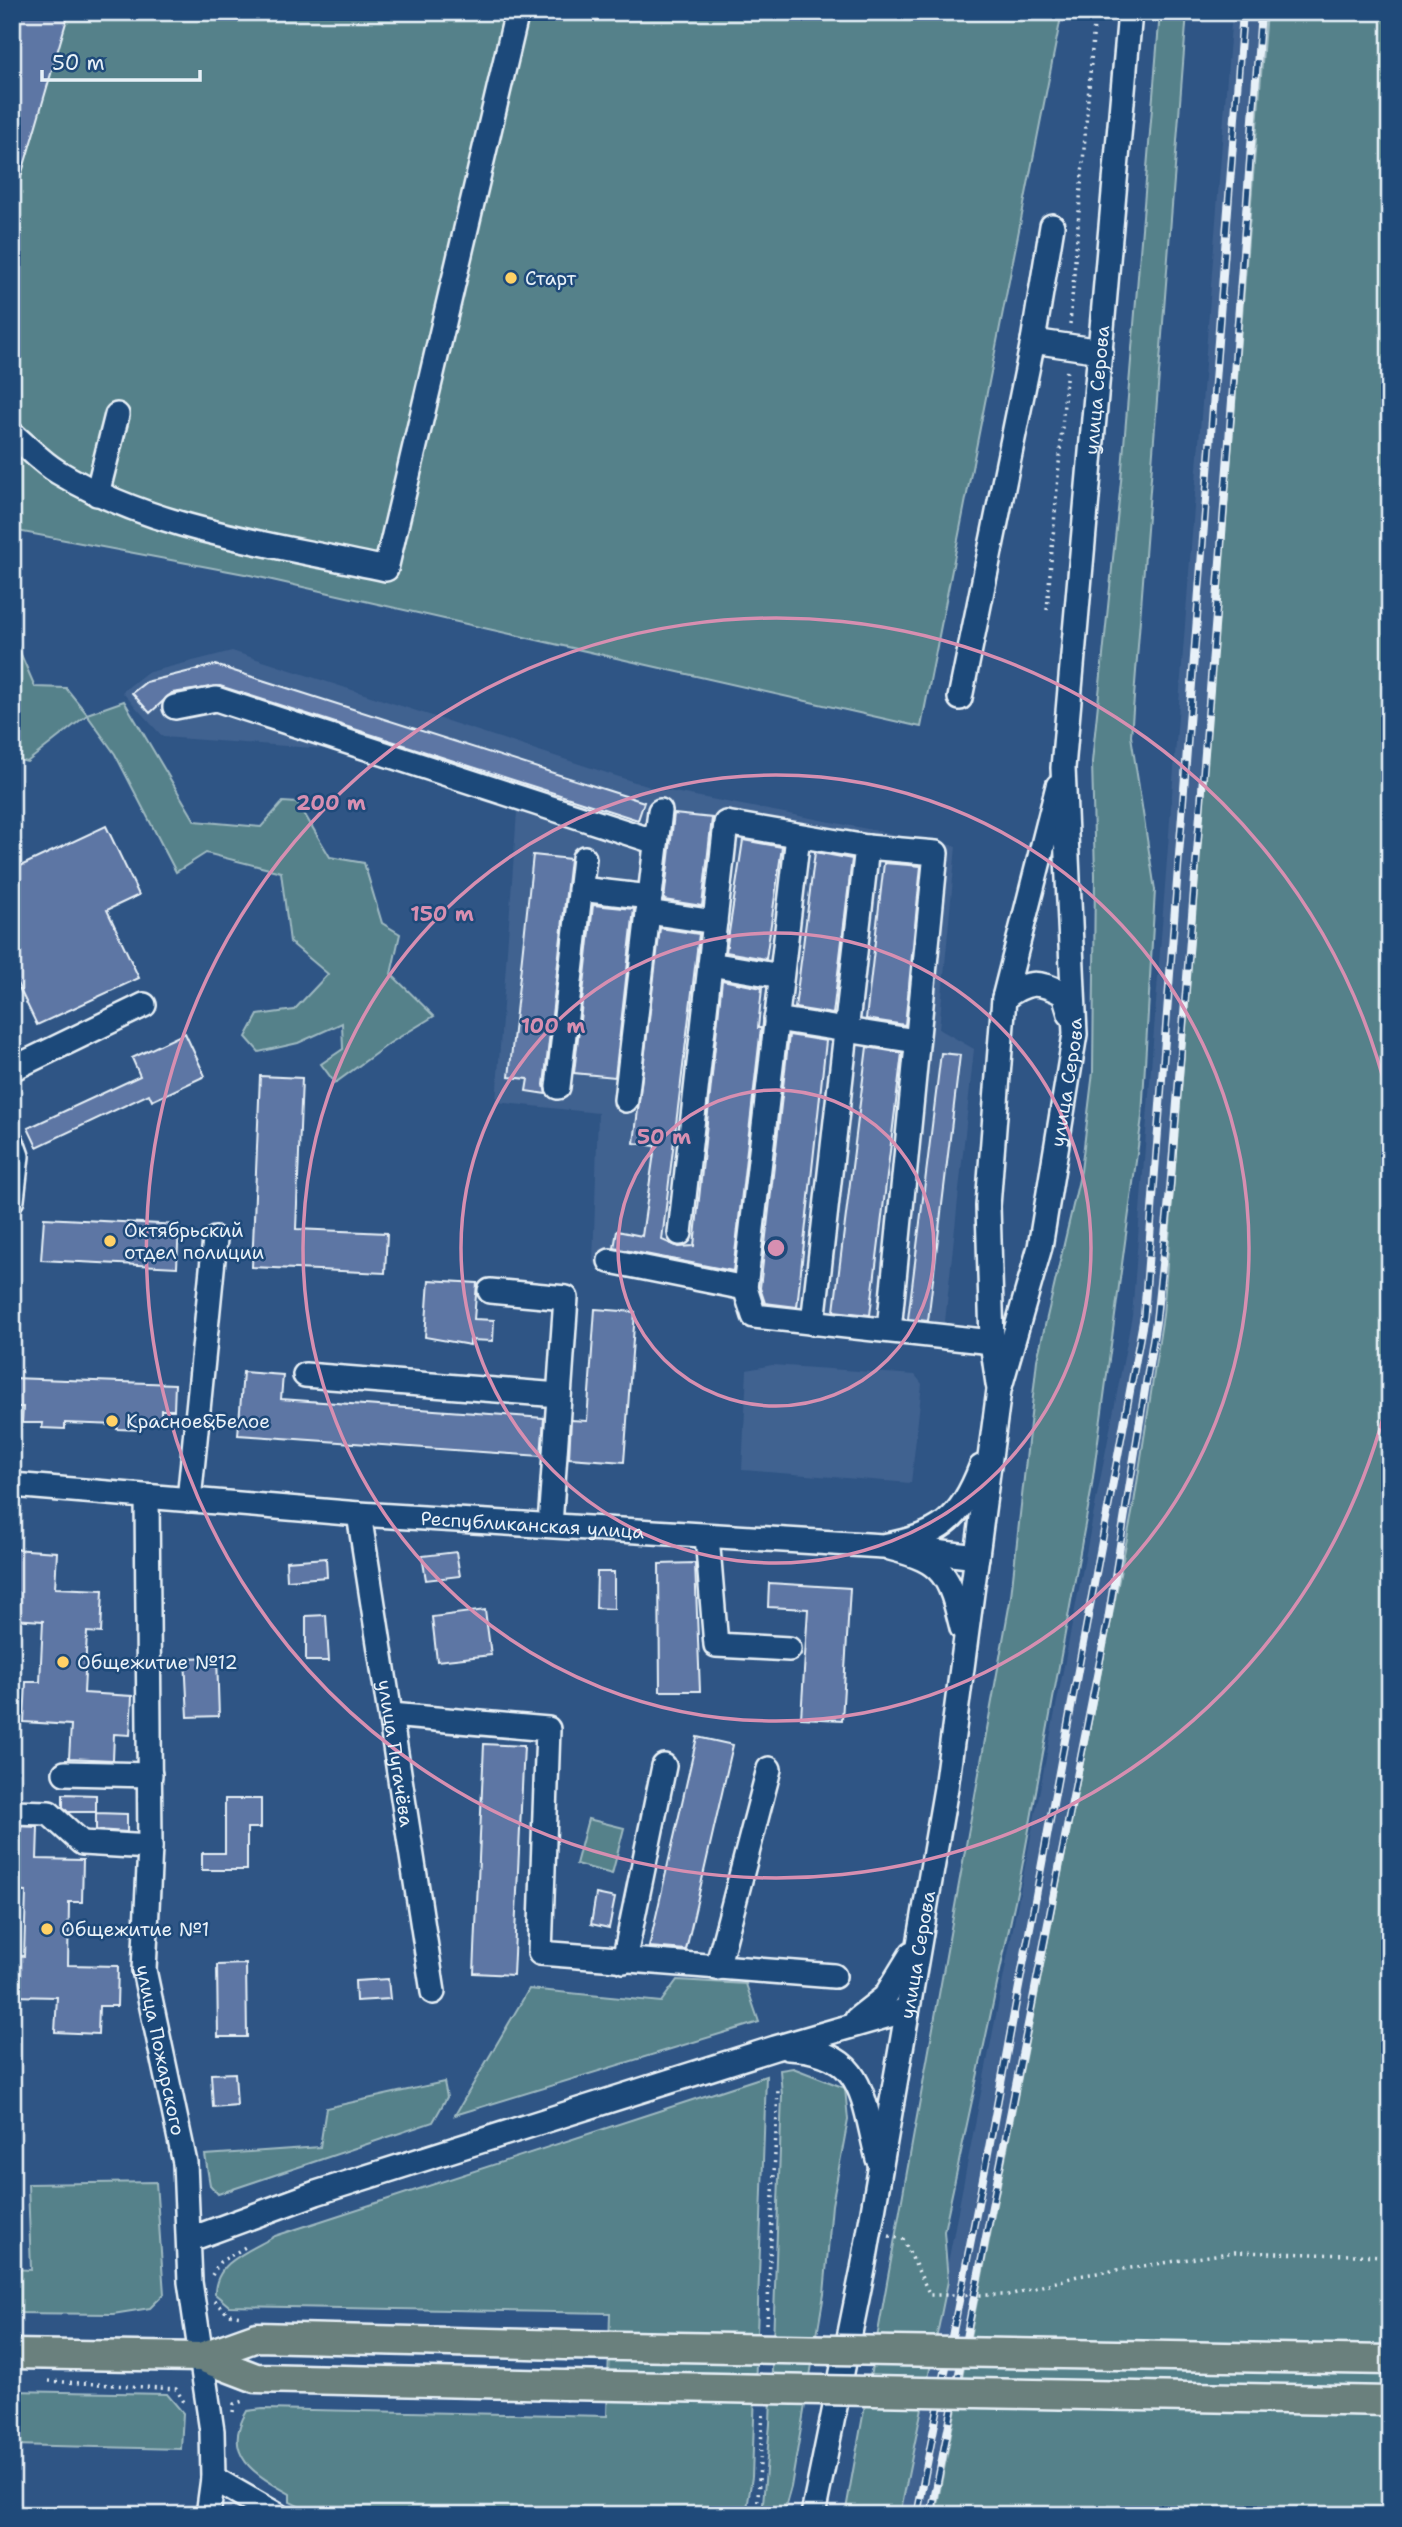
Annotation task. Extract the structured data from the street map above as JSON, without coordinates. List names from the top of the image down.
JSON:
{
  "streets": {
    "street": [
      "улица Серова",
      "Республиканская улица",
      "улица Пугачёва",
      "улица Пожарского"
    ]
  },
  "crossings": [
    ["улица Серова", "Республиканская улица"],
    ["Республиканская улица", "улица Пугачёва"],
    ["Республиканская улица", "улица Пожарского"]
  ],
  "places": [
    "Старт",
    "Октябрьский отдел полиции",
    "Красное&Белое",
    "Общежитие №12",
    "Общежитие №1"
  ],
  "scale_bar": "50 m",
  "rings": [
    "200 m",
    "150 m",
    "100 m",
    "50 m"
  ]
}
